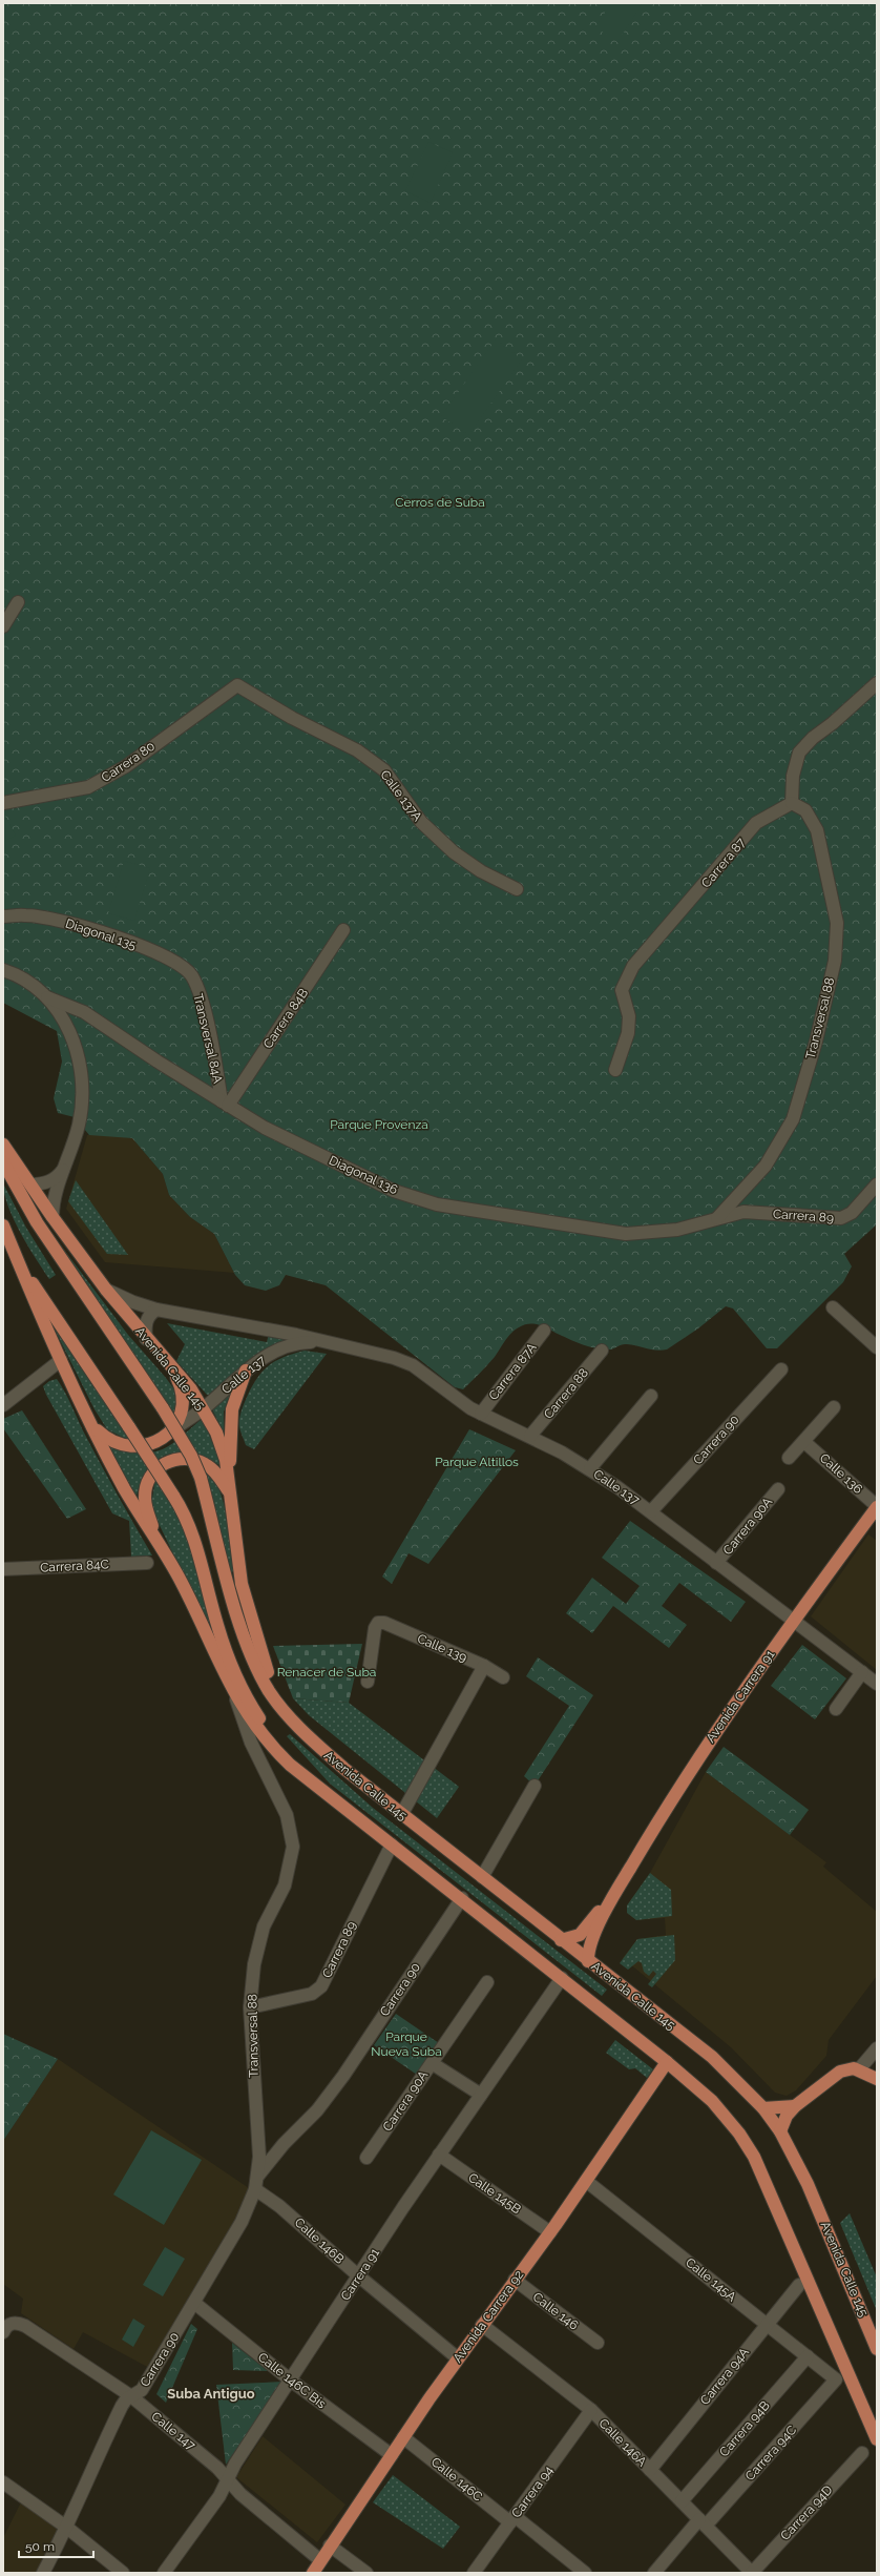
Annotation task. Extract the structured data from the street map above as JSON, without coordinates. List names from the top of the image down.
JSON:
{
  "streets": {
    "main road": ["Avenida Calle 145", "Avenida Carrera 91", "Avenida Carrera 92"],
    "street": [
      "Carrera 80",
      "Calle 137A",
      "Carrera 87",
      "Diagonal 135",
      "Carrera 84B",
      "Transversal 88",
      "Transversal 84A",
      "Diagonal 136",
      "Carrera 89",
      "Carrera 87A",
      "Calle 137",
      "Carrera 88",
      "Carrera 90",
      "Calle 136",
      "Carrera 90A",
      "Carrera 84C",
      "Calle 139",
      "Calle 145B",
      "Calle 146B",
      "Carrera 91",
      "Calle 145A",
      "Calle 146",
      "Carrera 94A",
      "Calle 146C Bis",
      "Carrera 94B",
      "Calle 147",
      "Calle 146A",
      "Carrera 94C",
      "Calle 146C",
      "Carrera 94",
      "Carrera 94D"
    ]
  },
  "crossings": [
    ["Carrera 80", "Calle 137A"],
    ["Carrera 87", "Transversal 88"],
    ["Diagonal 135", "Transversal 84A"],
    ["Carrera 84B", "Transversal 84A"],
    ["Carrera 84B", "Diagonal 136"],
    ["Transversal 88", "Diagonal 136"],
    ["Transversal 88", "Carrera 89"],
    ["Transversal 88", "Carrera 90"],
    ["Transversal 88", "Calle 146B"],
    ["Transversal 84A", "Diagonal 136"],
    ["Diagonal 136", "Carrera 89"],
    ["Diagonal 136", "Avenida Calle 145"],
    ["Avenida Calle 145", "Calle 137"],
    ["Avenida Calle 145", "Avenida Carrera 91"],
    ["Carrera 87A", "Calle 137"],
    ["Calle 137", "Carrera 88"],
    ["Calle 137", "Carrera 90"],
    ["Calle 137", "Carrera 90A"],
    ["Calle 137", "Avenida Carrera 91"],
    ["Carrera 90", "Calle 146B"],
    ["Carrera 90", "Calle 146C Bis"],
    ["Carrera 90", "Calle 147"],
    ["Calle 136", "Avenida Carrera 91"],
    ["Calle 145B", "Carrera 91"],
    ["Calle 145B", "Avenida Carrera 92"],
    ["Calle 146B", "Carrera 91"],
    ["Calle 146B", "Avenida Carrera 92"],
    ["Carrera 91", "Calle 146C Bis"],
    ["Carrera 91", "Calle 147"],
    ["Calle 145A", "Avenida Carrera 92"],
    ["Calle 145A", "Carrera 94A"],
    ["Calle 145A", "Carrera 94B"],
    ["Calle 145A", "Carrera 94C"],
    ["Calle 146", "Avenida Carrera 92"],
    ["Avenida Carrera 92", "Calle 146C Bis"],
    ["Avenida Carrera 92", "Calle 147"],
    ["Avenida Carrera 92", "Calle 146A"],
    ["Avenida Carrera 92", "Calle 146C"],
    ["Carrera 94A", "Calle 146A"],
    ["Carrera 94B", "Calle 146A"],
    ["Calle 146A", "Carrera 94C"],
    ["Calle 146A", "Carrera 94"],
    ["Calle 146A", "Carrera 94D"],
    ["Calle 146C", "Carrera 94"]
  ],
  "districts": ["Suba Antiguo"],
  "parks": [
    "Cerros de Suba",
    "Parque Provenza",
    "Parque Altillos",
    "Renacer de Suba",
    "Parque Nueva Suba"
  ],
  "scale_bar": "50 m"
}
